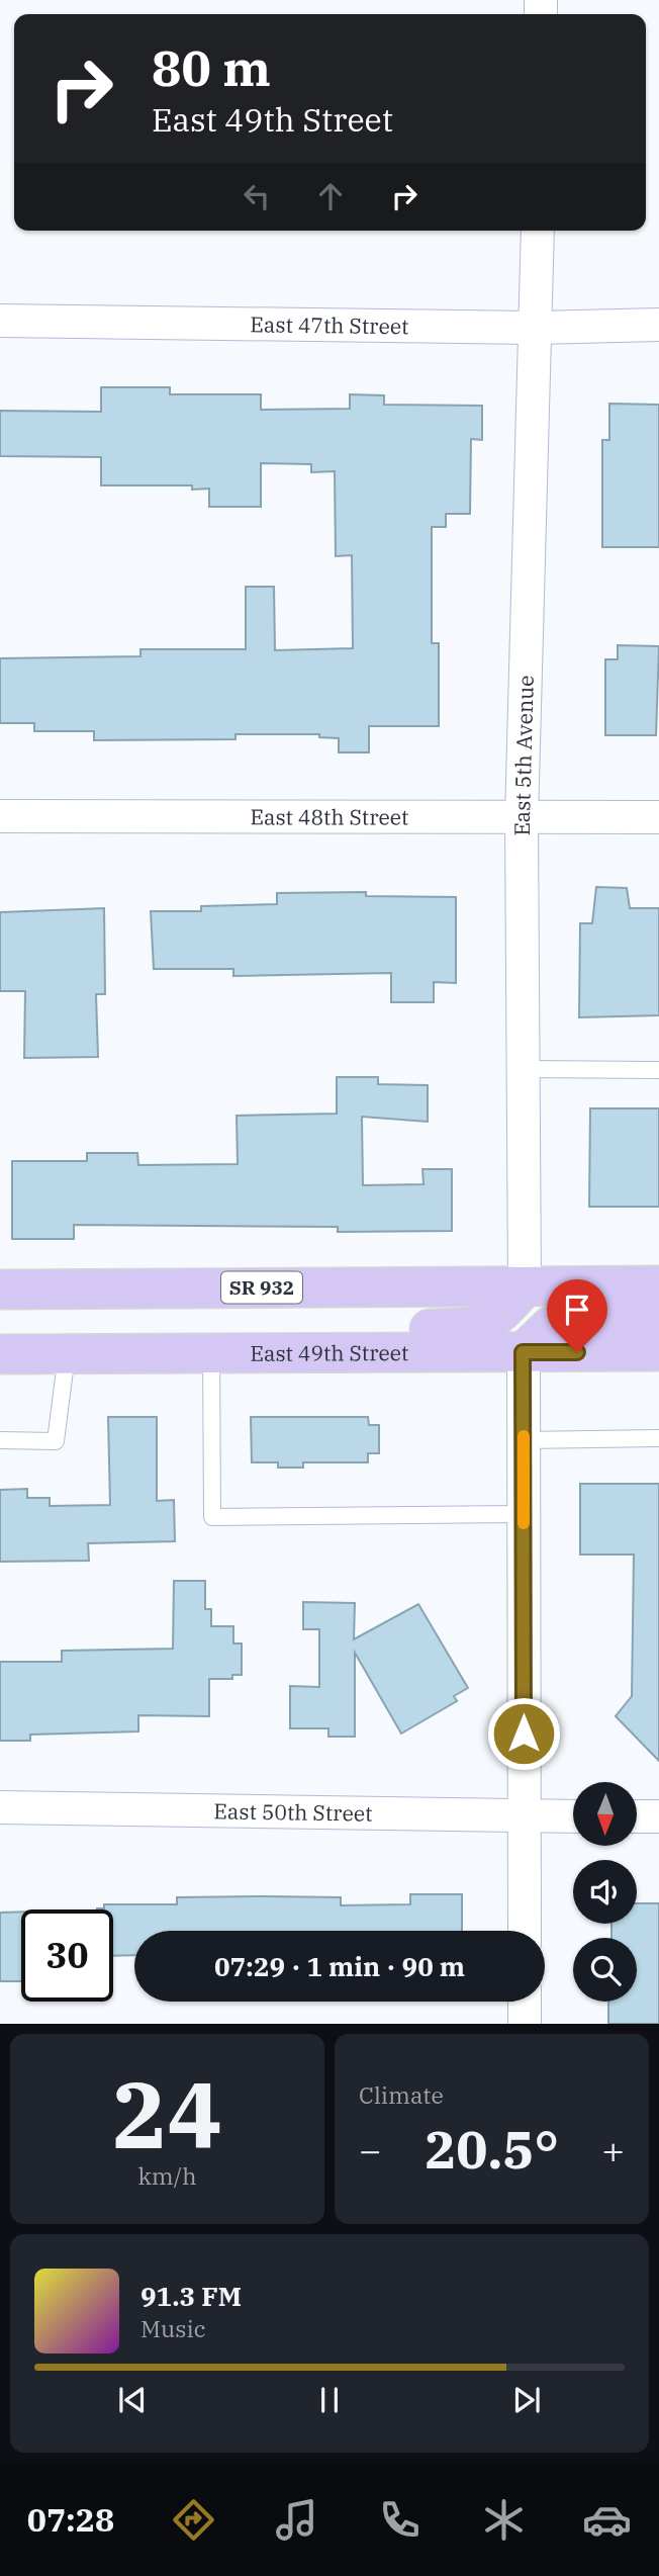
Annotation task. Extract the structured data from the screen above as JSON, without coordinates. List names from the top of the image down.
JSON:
{
  "streets": {
    "main road": ["SR 932", "East 49th Street"],
    "street": [
      "East 47th Street",
      "East 5th Avenue",
      "East 48th Street",
      "East 50th Street"
    ]
  },
  "crossings": [
    ["East 47th Street", "East 5th Avenue"],
    ["East 5th Avenue", "East 48th Street"],
    ["East 5th Avenue", "SR 932"]
  ],
  "north": "bottom",
  "page": {
    "turn": ["80 m", "East 49th Street"],
    "limit": "30",
    "trip": "07:29 · 1 min · 90 m",
    "tile": [
      ["24", "km/h"],
      "Climate"
    ],
    "heat": ["−", "20.5°", "+"],
    "song": ["91.3 FM", "Music"],
    "tabs": "07:28"
  }
}
